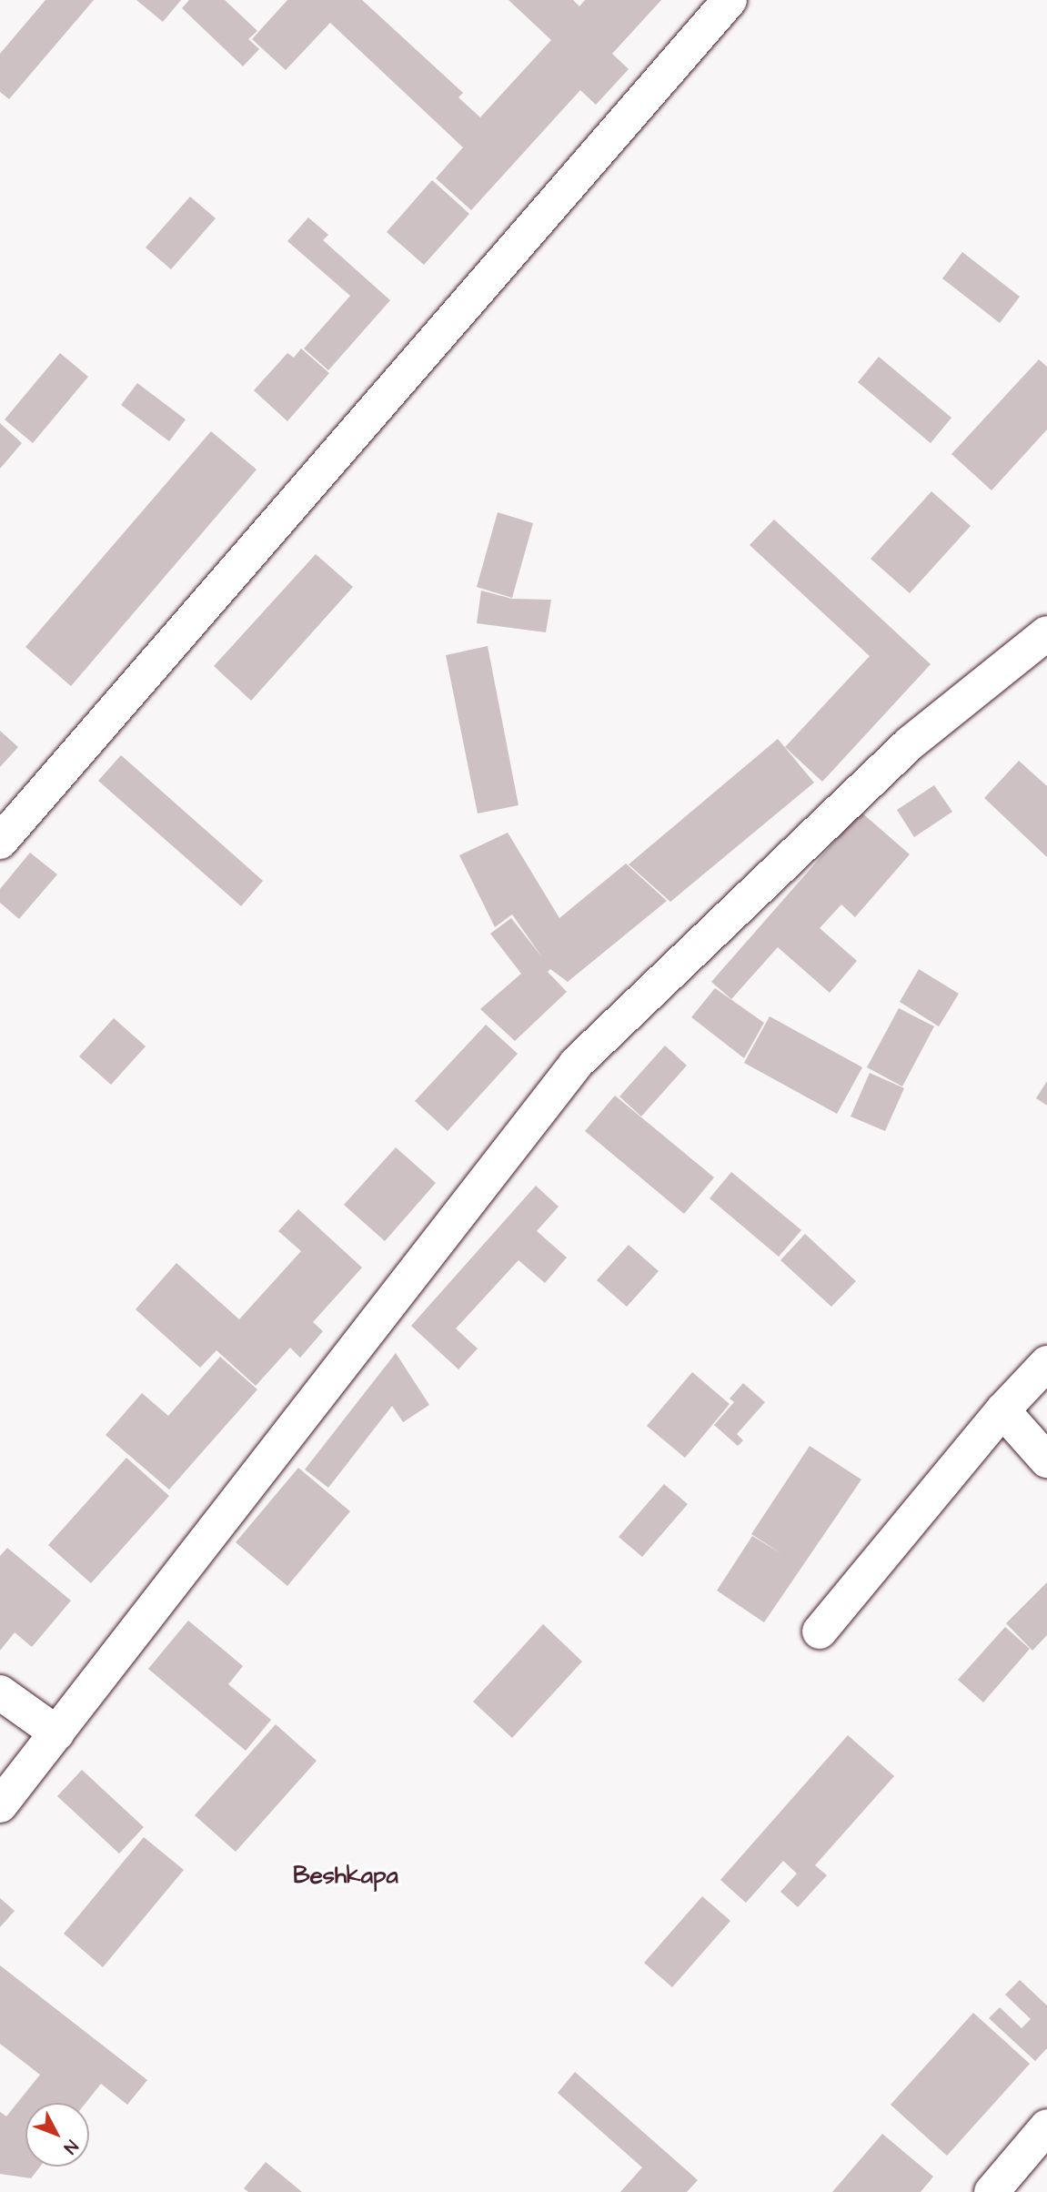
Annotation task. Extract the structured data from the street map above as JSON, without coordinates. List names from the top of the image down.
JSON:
{
  "districts": ["Beshkapa"],
  "north": "bottom right"
}
